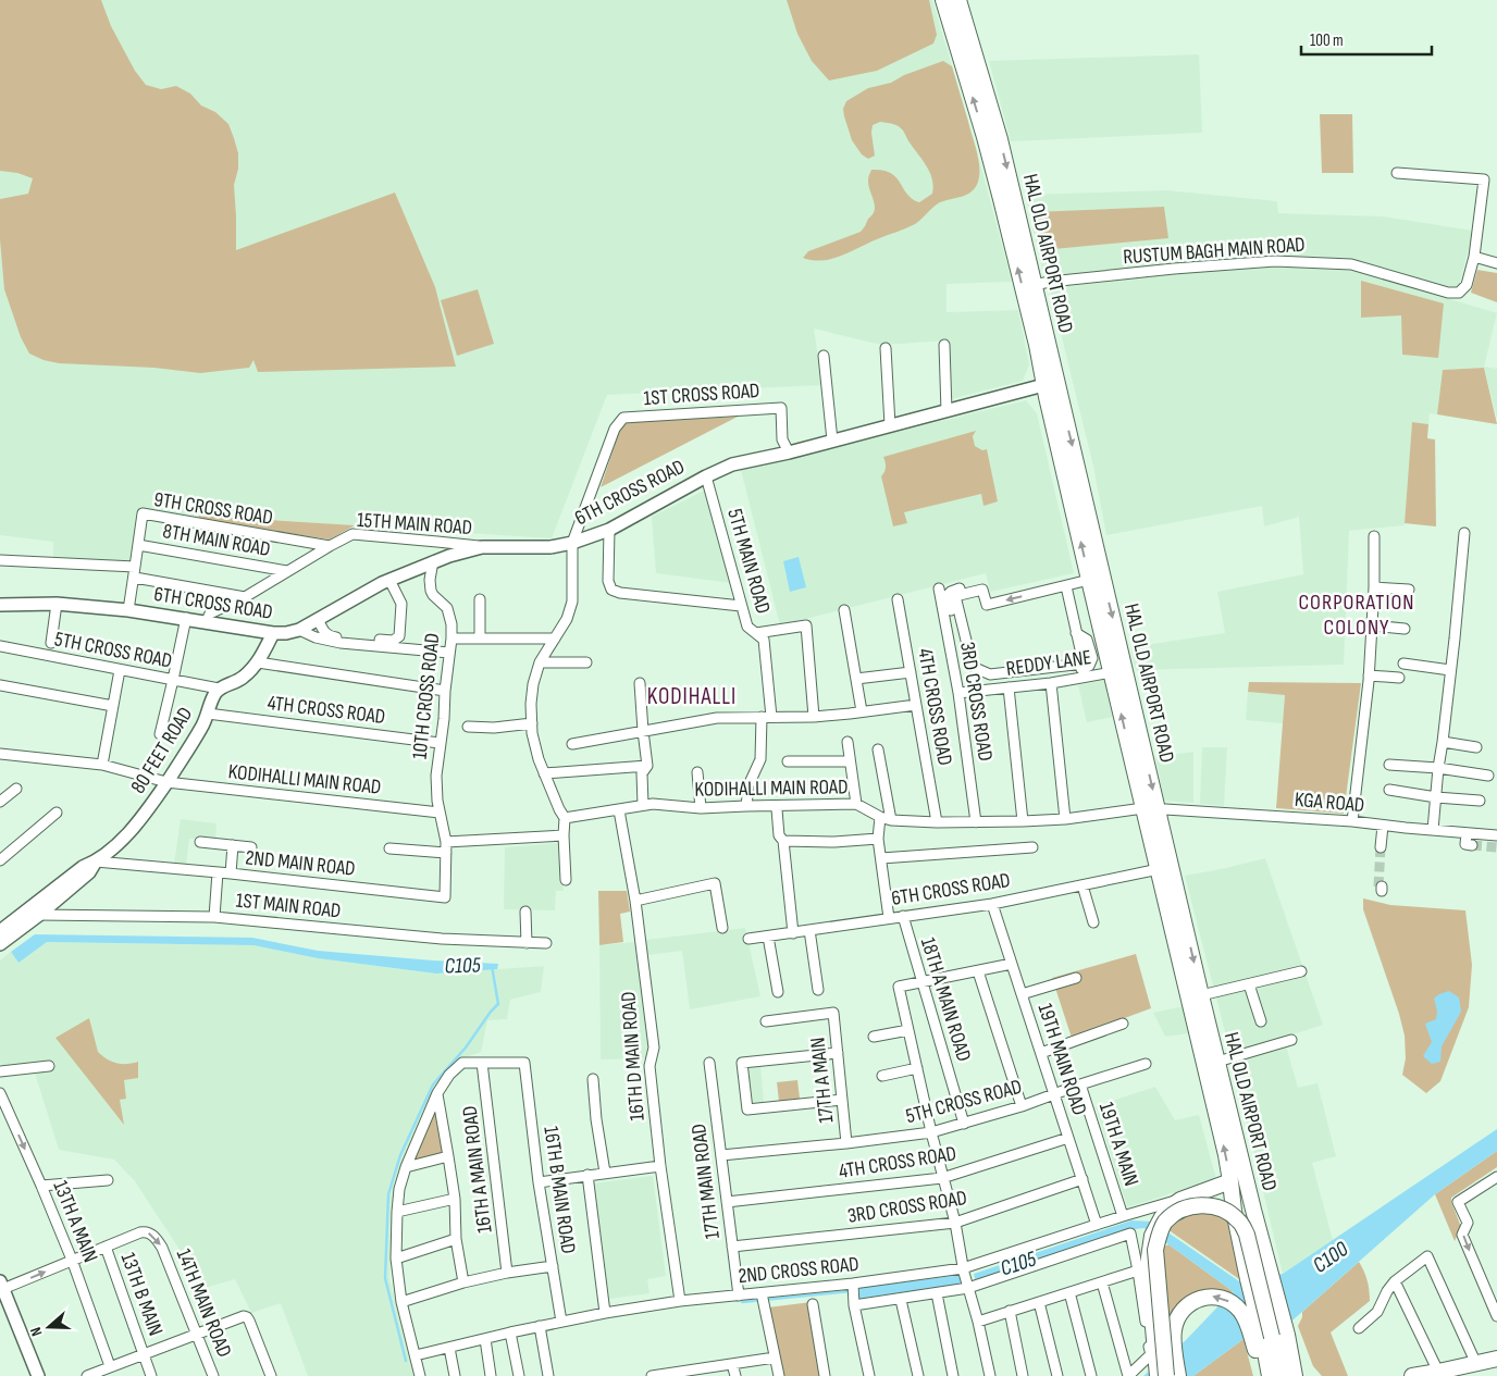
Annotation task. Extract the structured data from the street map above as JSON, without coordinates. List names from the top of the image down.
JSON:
{
  "streets": {
    "main road": ["HAL OLD AIRPORT ROAD"],
    "street": [
      "RUSTUM BAGH MAIN ROAD",
      "1ST CROSS ROAD",
      "6TH CROSS ROAD",
      "9TH CROSS ROAD",
      "15TH MAIN ROAD",
      "8TH MAIN ROAD",
      "5TH MAIN ROAD",
      "5TH CROSS ROAD",
      "REDDY LANE",
      "10TH CROSS ROAD",
      "3RD CROSS ROAD",
      "4TH CROSS ROAD",
      "80 FEET ROAD",
      "KODIHALLI MAIN ROAD",
      "KGA ROAD",
      "2ND MAIN ROAD",
      "1ST MAIN ROAD",
      "18TH A MAIN ROAD",
      "16TH D MAIN ROAD",
      "19TH MAIN ROAD",
      "17TH A MAIN",
      "19TH A MAIN",
      "16TH A MAIN ROAD",
      "17TH MAIN ROAD",
      "16TH B MAIN ROAD",
      "13TH A MAIN",
      "2ND CROSS ROAD",
      "13TH B MAIN",
      "14TH MAIN ROAD"
    ]
  },
  "crossings": [
    ["RUSTUM BAGH MAIN ROAD", "HAL OLD AIRPORT ROAD"],
    ["HAL OLD AIRPORT ROAD", "6TH CROSS ROAD"],
    ["HAL OLD AIRPORT ROAD", "REDDY LANE"],
    ["HAL OLD AIRPORT ROAD", "KODIHALLI MAIN ROAD"],
    ["HAL OLD AIRPORT ROAD", "KGA ROAD"],
    ["1ST CROSS ROAD", "6TH CROSS ROAD"],
    ["6TH CROSS ROAD", "9TH CROSS ROAD"],
    ["6TH CROSS ROAD", "15TH MAIN ROAD"],
    ["6TH CROSS ROAD", "5TH MAIN ROAD"],
    ["6TH CROSS ROAD", "10TH CROSS ROAD"],
    ["6TH CROSS ROAD", "18TH A MAIN ROAD"],
    ["6TH CROSS ROAD", "19TH MAIN ROAD"],
    ["9TH CROSS ROAD", "15TH MAIN ROAD"],
    ["9TH CROSS ROAD", "8TH MAIN ROAD"],
    ["15TH MAIN ROAD", "8TH MAIN ROAD"],
    ["5TH MAIN ROAD", "KODIHALLI MAIN ROAD"],
    ["5TH CROSS ROAD", "80 FEET ROAD"],
    ["5TH CROSS ROAD", "18TH A MAIN ROAD"],
    ["5TH CROSS ROAD", "19TH MAIN ROAD"],
    ["5TH CROSS ROAD", "17TH A MAIN"],
    ["5TH CROSS ROAD", "19TH A MAIN"],
    ["5TH CROSS ROAD", "17TH MAIN ROAD"],
    ["REDDY LANE", "3RD CROSS ROAD"],
    ["10TH CROSS ROAD", "4TH CROSS ROAD"],
    ["10TH CROSS ROAD", "KODIHALLI MAIN ROAD"],
    ["10TH CROSS ROAD", "2ND MAIN ROAD"],
    ["3RD CROSS ROAD", "KODIHALLI MAIN ROAD"],
    ["3RD CROSS ROAD", "19TH MAIN ROAD"],
    ["3RD CROSS ROAD", "17TH MAIN ROAD"],
    ["4TH CROSS ROAD", "80 FEET ROAD"],
    ["4TH CROSS ROAD", "KODIHALLI MAIN ROAD"],
    ["4TH CROSS ROAD", "19TH MAIN ROAD"],
    ["4TH CROSS ROAD", "17TH MAIN ROAD"],
    ["80 FEET ROAD", "KODIHALLI MAIN ROAD"],
    ["80 FEET ROAD", "2ND MAIN ROAD"],
    ["80 FEET ROAD", "1ST MAIN ROAD"],
    ["KODIHALLI MAIN ROAD", "KGA ROAD"],
    ["KODIHALLI MAIN ROAD", "16TH D MAIN ROAD"],
    ["16TH D MAIN ROAD", "2ND CROSS ROAD"],
    ["19TH MAIN ROAD", "2ND CROSS ROAD"],
    ["19TH A MAIN", "2ND CROSS ROAD"],
    ["16TH A MAIN ROAD", "16TH B MAIN ROAD"],
    ["17TH MAIN ROAD", "2ND CROSS ROAD"],
    ["16TH B MAIN ROAD", "2ND CROSS ROAD"],
    ["13TH A MAIN", "14TH MAIN ROAD"],
    ["13TH B MAIN", "14TH MAIN ROAD"]
  ],
  "districts": ["CORPORATION COLONY", "KODIHALLI"],
  "water": ["C105", "C100"],
  "scale_bar": "100 m",
  "north": "left"
}
